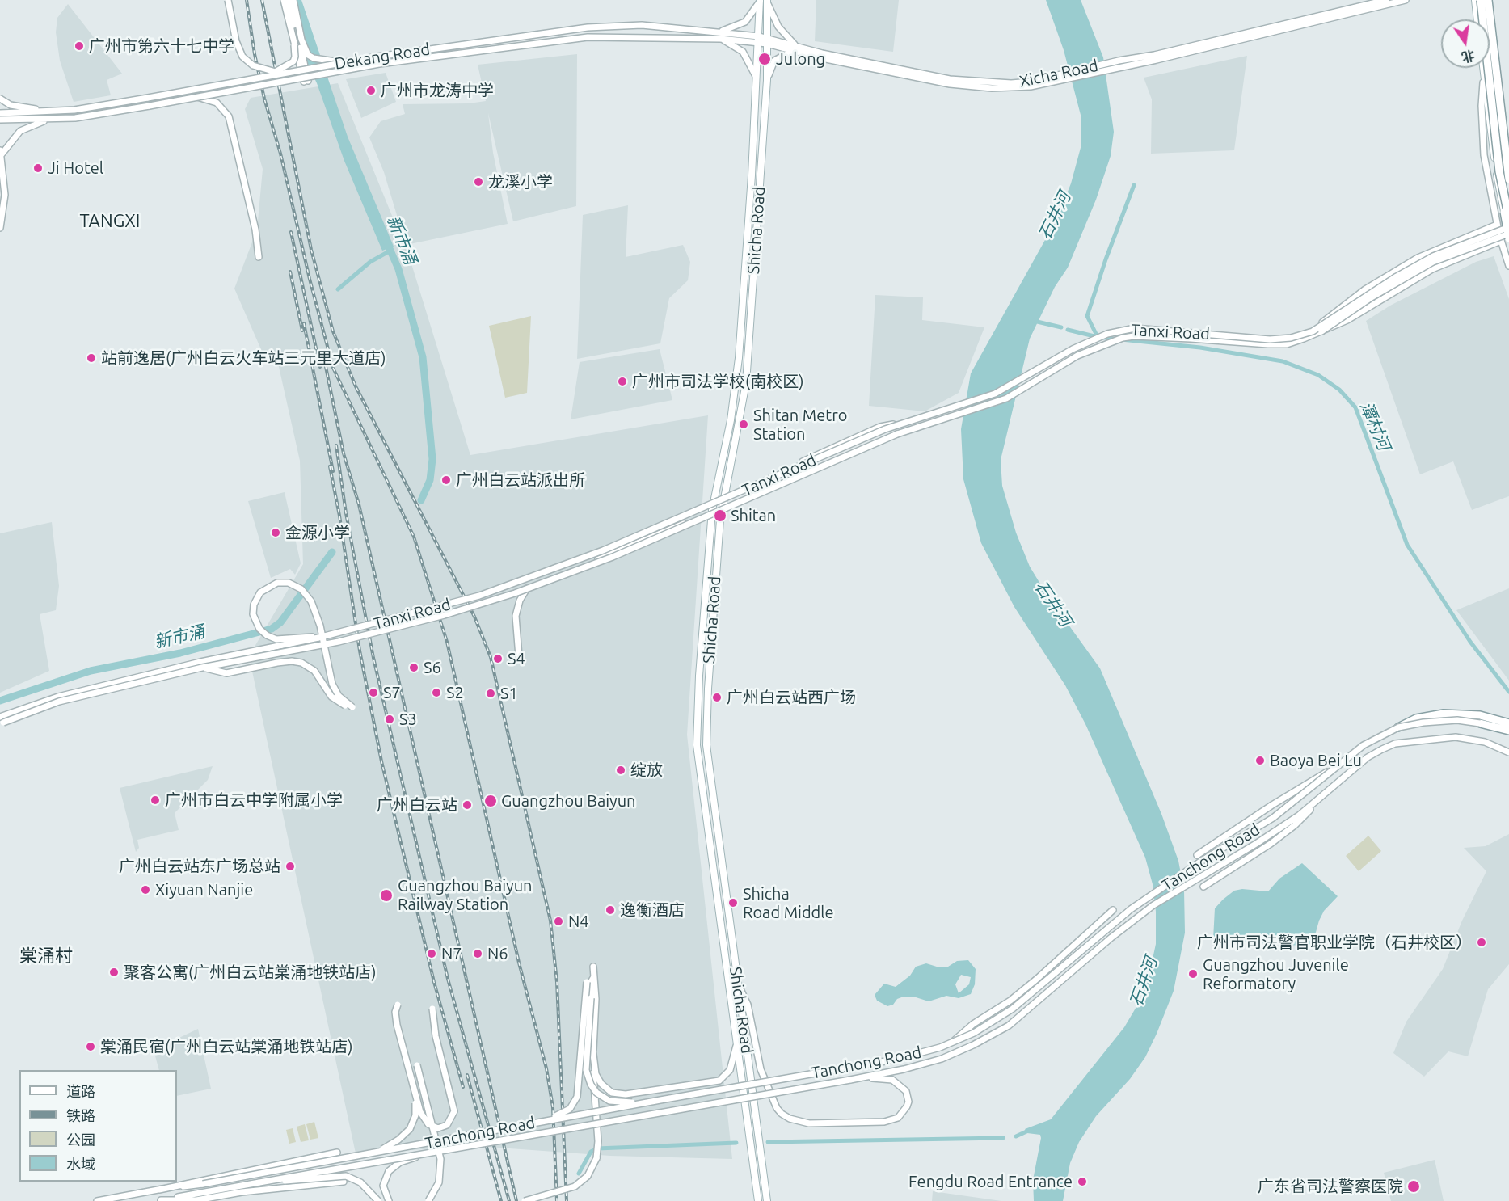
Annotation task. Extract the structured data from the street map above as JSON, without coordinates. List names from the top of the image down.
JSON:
{
  "streets": {
    "main road": [
      "Dekang Road",
      "Xicha Road",
      "Shicha Road",
      "Tanxi Road",
      "Tanchong Road"
    ]
  },
  "crossings": [
    ["Dekang Road", "Xicha Road"],
    ["Dekang Road", "Shicha Road"],
    ["Xicha Road", "Shicha Road"]
  ],
  "districts": ["TANGXI", "棠涌村"],
  "water": ["石井河", "新市涌", "潭村河"],
  "places": [
    "广州市第六十七中学",
    "Julong",
    "广州市龙涛中学",
    "Ji Hotel",
    "龙溪小学",
    "站前逸居(广州白云火车站三元里大道店)",
    "广州市司法学校(南校区)",
    "Shitan Metro Station",
    "广州白云站派出所",
    "Shitan",
    "金源小学",
    "S4",
    "S6",
    "S7",
    "S2",
    "S1",
    "广州白云站西广场",
    "S3",
    "Baoya Bei Lu",
    "绽放",
    "广州市白云中学附属小学",
    "Guangzhou Baiyun",
    "广州白云站",
    "广州白云站东广场总站",
    "Xiyuan Nanjie",
    "Guangzhou Baiyun Railway Station",
    "Shicha Road Middle",
    "逸衡酒店",
    "N4",
    "广州市司法警官职业学院（石井校区）",
    "N7",
    "N6",
    "聚客公寓(广州白云站棠涌地铁站店)",
    "Guangzhou Juvenile Reformatory",
    "棠涌民宿(广州白云站棠涌地铁站店)",
    "Fengdu Road Entrance",
    "广东省司法警察医院"
  ],
  "legend": [
    "道路",
    "铁路",
    "公园",
    "水域"
  ],
  "north": "bottom"
}
